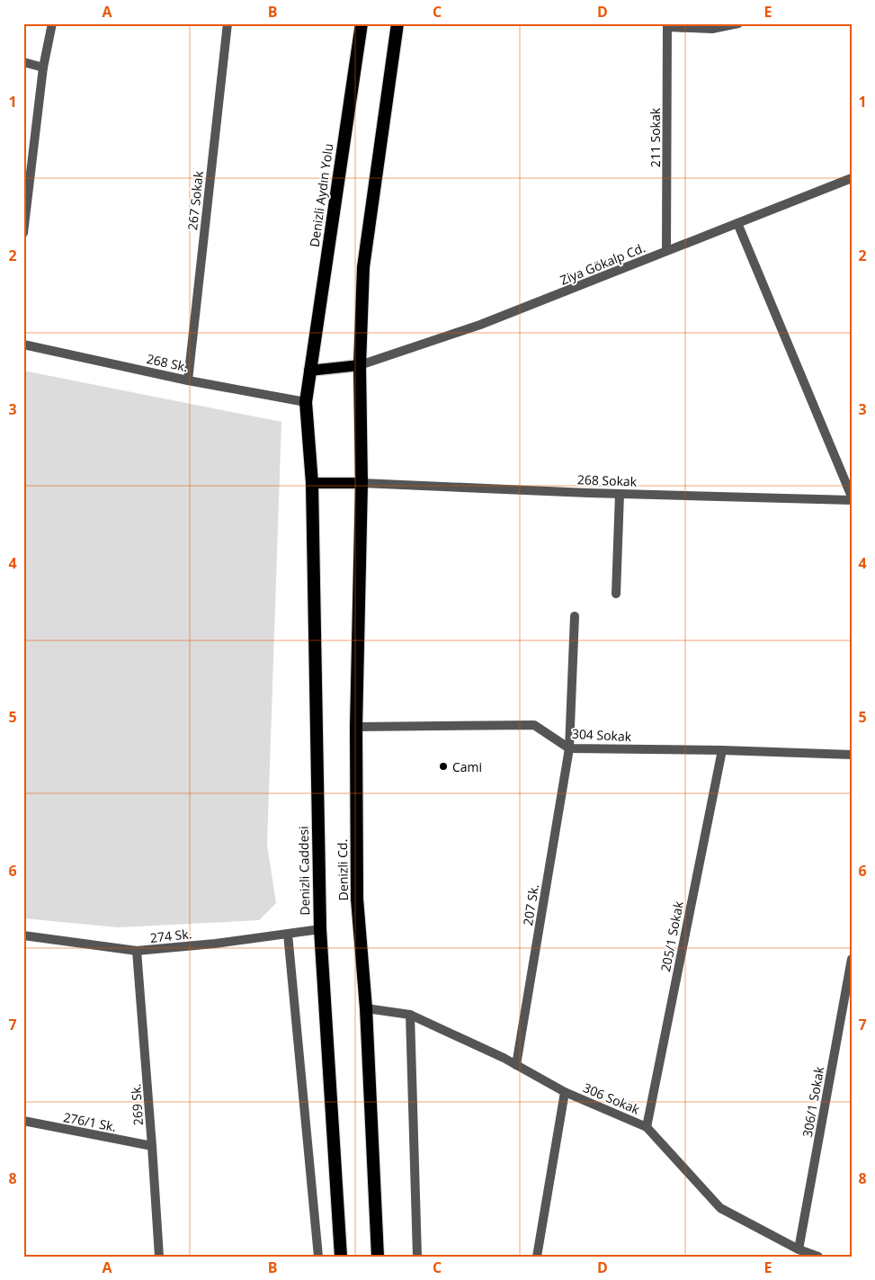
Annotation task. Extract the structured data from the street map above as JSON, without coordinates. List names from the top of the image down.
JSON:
{
  "streets": {
    "highway": ["Denizli Aydın Yolu", "Denizli Cd.", "Denizli Caddesi"],
    "street": [
      "211 Sokak",
      "267 Sokak",
      "Ziya Gökalp Cd.",
      "268 Sk.",
      "268 Sokak",
      "304 Sokak",
      "207 Sk.",
      "274 Sk.",
      "205/1 Sokak",
      "306 Sokak",
      "306/1 Sokak",
      "269 Sk.",
      "276/1 Sk."
    ]
  },
  "crossings": [
    ["211 Sokak", "Ziya Gökalp Cd."],
    ["Denizli Aydın Yolu", "268 Sk."],
    ["Denizli Aydın Yolu", "Denizli Caddesi"],
    ["267 Sokak", "268 Sk."],
    ["Ziya Gökalp Cd.", "Denizli Cd."],
    ["268 Sk.", "Denizli Caddesi"],
    ["268 Sokak", "Denizli Cd."],
    ["304 Sokak", "Denizli Cd."],
    ["304 Sokak", "207 Sk."],
    ["304 Sokak", "205/1 Sokak"],
    ["Denizli Cd.", "306 Sokak"],
    ["Denizli Caddesi", "274 Sk."],
    ["207 Sk.", "306 Sokak"],
    ["274 Sk.", "269 Sk."],
    ["205/1 Sokak", "306 Sokak"],
    ["306 Sokak", "306/1 Sokak"],
    ["269 Sk.", "276/1 Sk."]
  ],
  "places": ["Cami"],
  "grid": {
    "columns": [
      "A",
      "B",
      "C",
      "D",
      "E"
    ],
    "rows": [
      "1",
      "2",
      "3",
      "4",
      "5",
      "6",
      "7",
      "8"
    ]
  }
}
